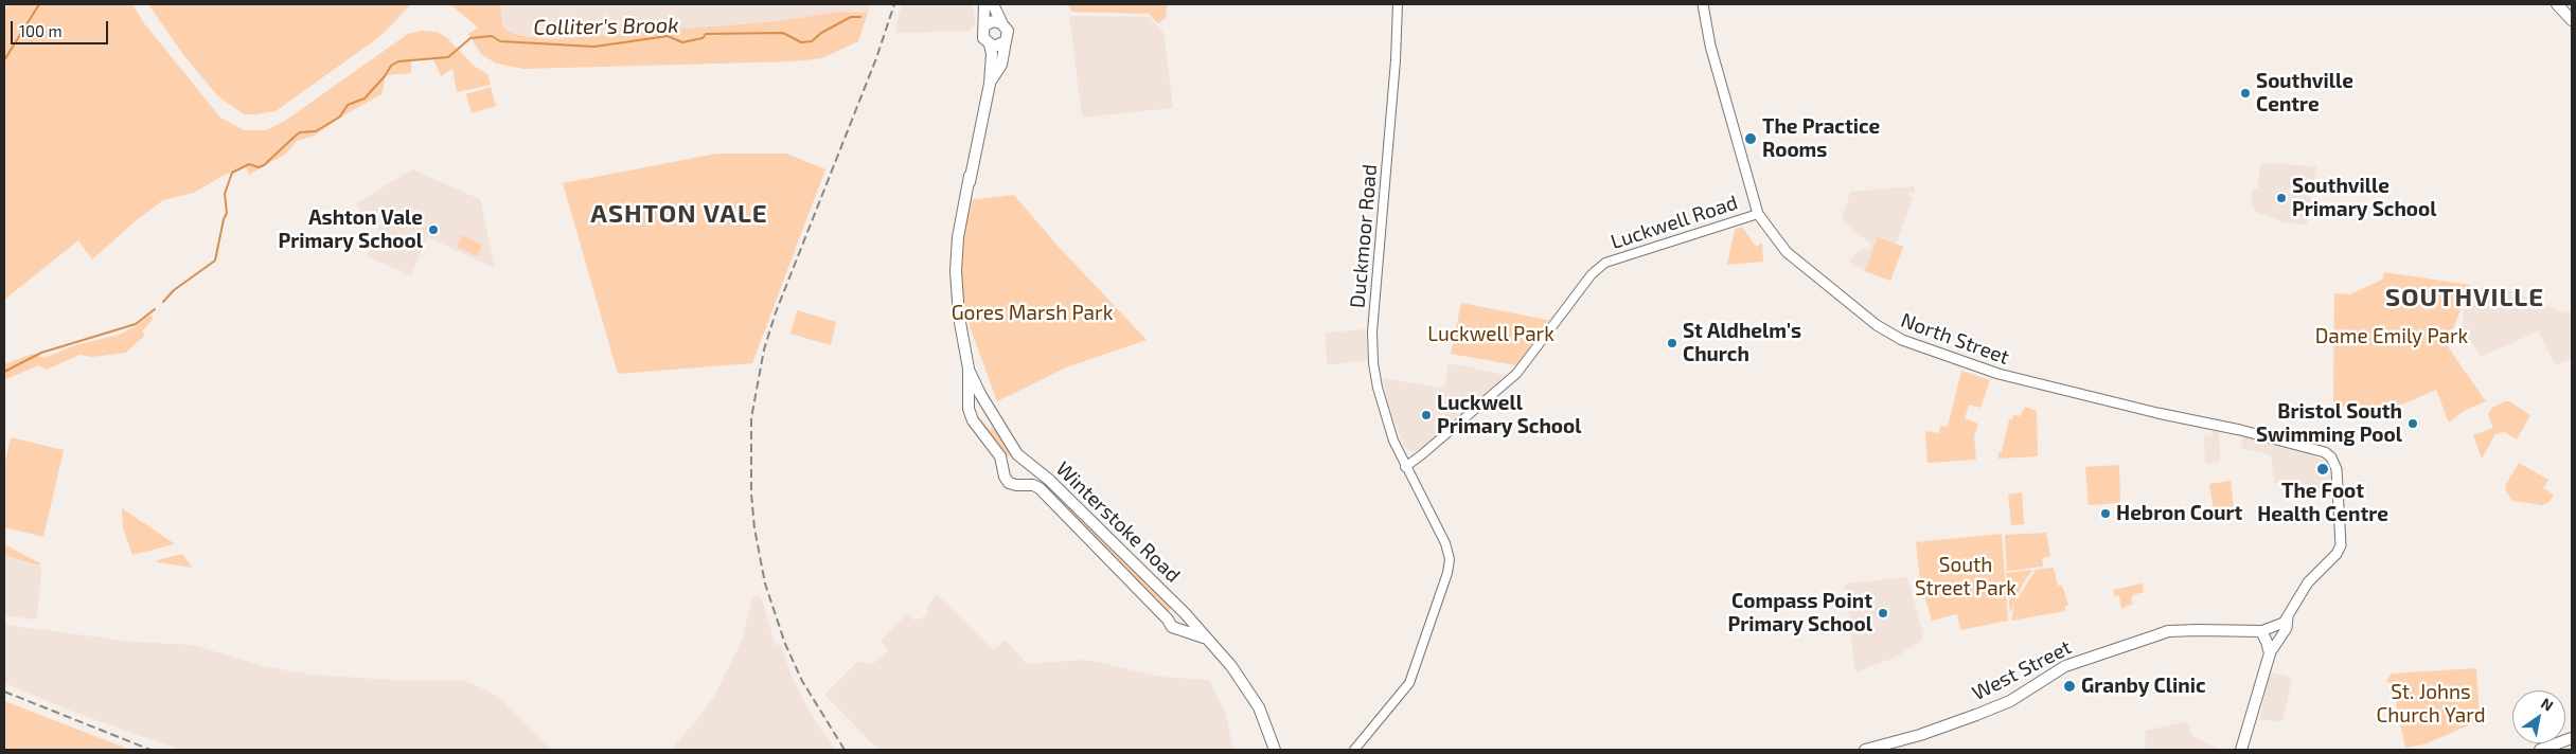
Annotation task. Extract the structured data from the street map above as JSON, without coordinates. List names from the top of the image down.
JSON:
{
  "streets": {
    "highway": ["Winterstoke Road", "West Street"],
    "main road": ["North Street"],
    "street": ["Luckwell Road", "Duckmoor Road"]
  },
  "crossings": [
    ["Luckwell Road", "Duckmoor Road"],
    ["Luckwell Road", "North Street"]
  ],
  "districts": ["ASHTON VALE", "SOUTHVILLE"],
  "water": ["Colliter's Brook"],
  "parks": [
    "Gores Marsh Park",
    "Luckwell Park",
    "Dame Emily Park",
    "South Street Park",
    "St. Johns Church Yard"
  ],
  "places": [
    "Southville Centre",
    "The Practice Rooms",
    "Southville Primary School",
    "Ashton Vale Primary School",
    "St Aldhelm's Church",
    "Luckwell Primary School",
    "Bristol South Swimming Pool",
    "The Foot Health Centre",
    "Hebron Court",
    "Compass Point Primary School",
    "Granby Clinic"
  ],
  "scale_bar": "100 m",
  "north": "top right"
}
